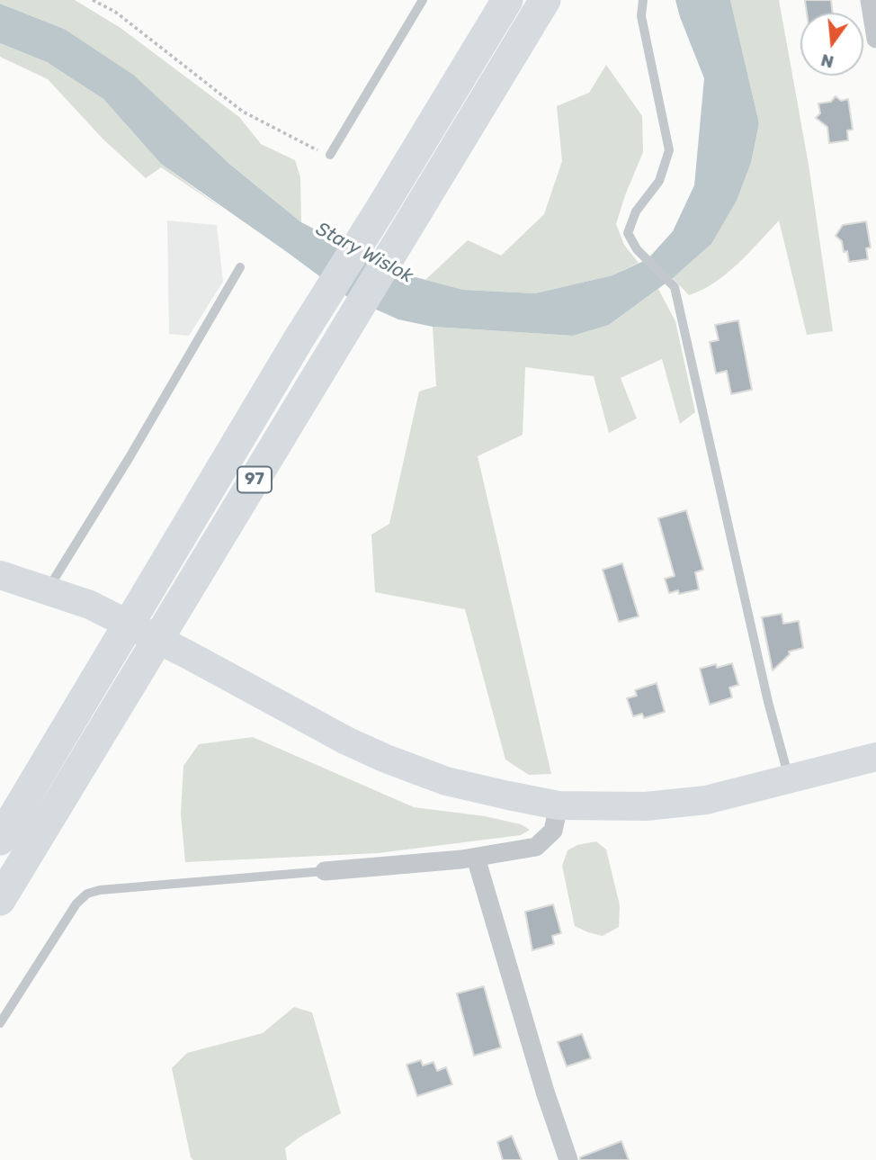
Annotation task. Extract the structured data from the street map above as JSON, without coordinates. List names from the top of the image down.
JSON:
{
  "streets": {
    "main road": ["97"]
  },
  "water": ["Stary Wislok"],
  "north": "bottom"
}
